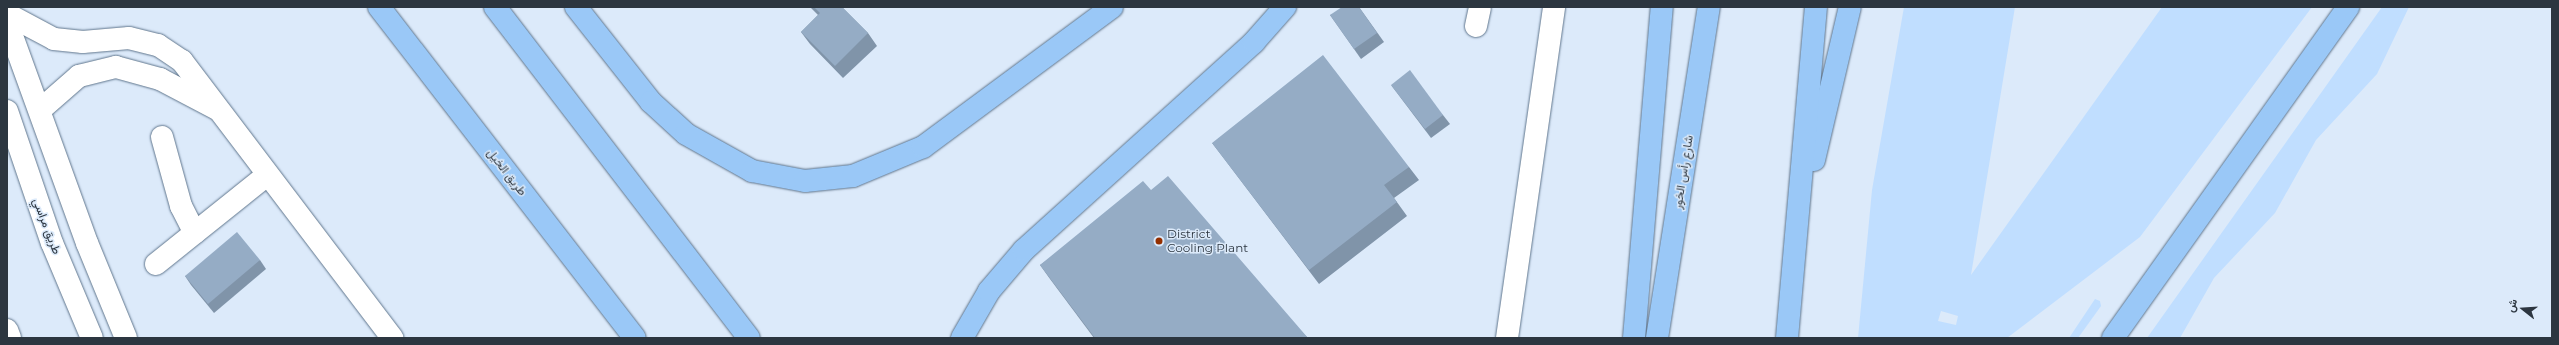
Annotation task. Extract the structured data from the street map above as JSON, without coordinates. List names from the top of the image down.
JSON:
{
  "streets": {
    "highway": ["طريق الخيل", "شارع رأس الخور"],
    "street": ["طريق مراسي"]
  },
  "places": ["District Cooling Plant"],
  "north": "left"
}
